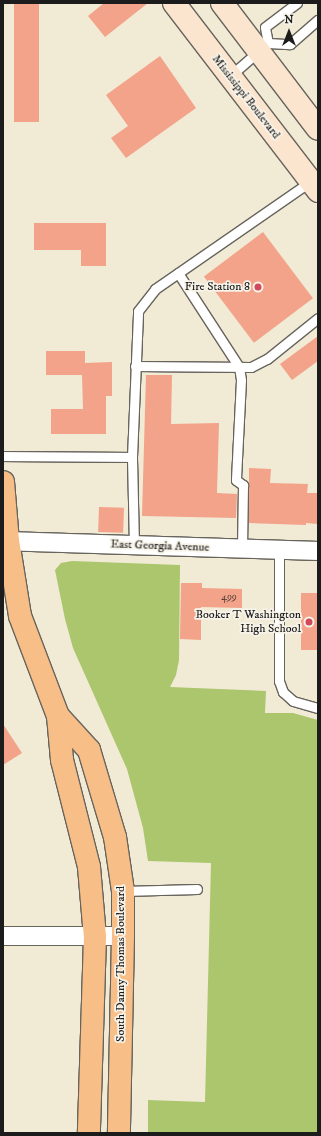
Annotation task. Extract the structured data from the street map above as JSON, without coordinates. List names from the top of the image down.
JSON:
{
  "streets": {
    "main road": ["Mississippi Boulevard", "South Danny Thomas Boulevard"],
    "street": ["East Georgia Avenue"]
  },
  "crossings": [
    ["East Georgia Avenue", "South Danny Thomas Boulevard"]
  ],
  "places": ["Fire Station 8", "Booker T Washington High School"],
  "house_numbers": ["499"],
  "north": "top"
}
